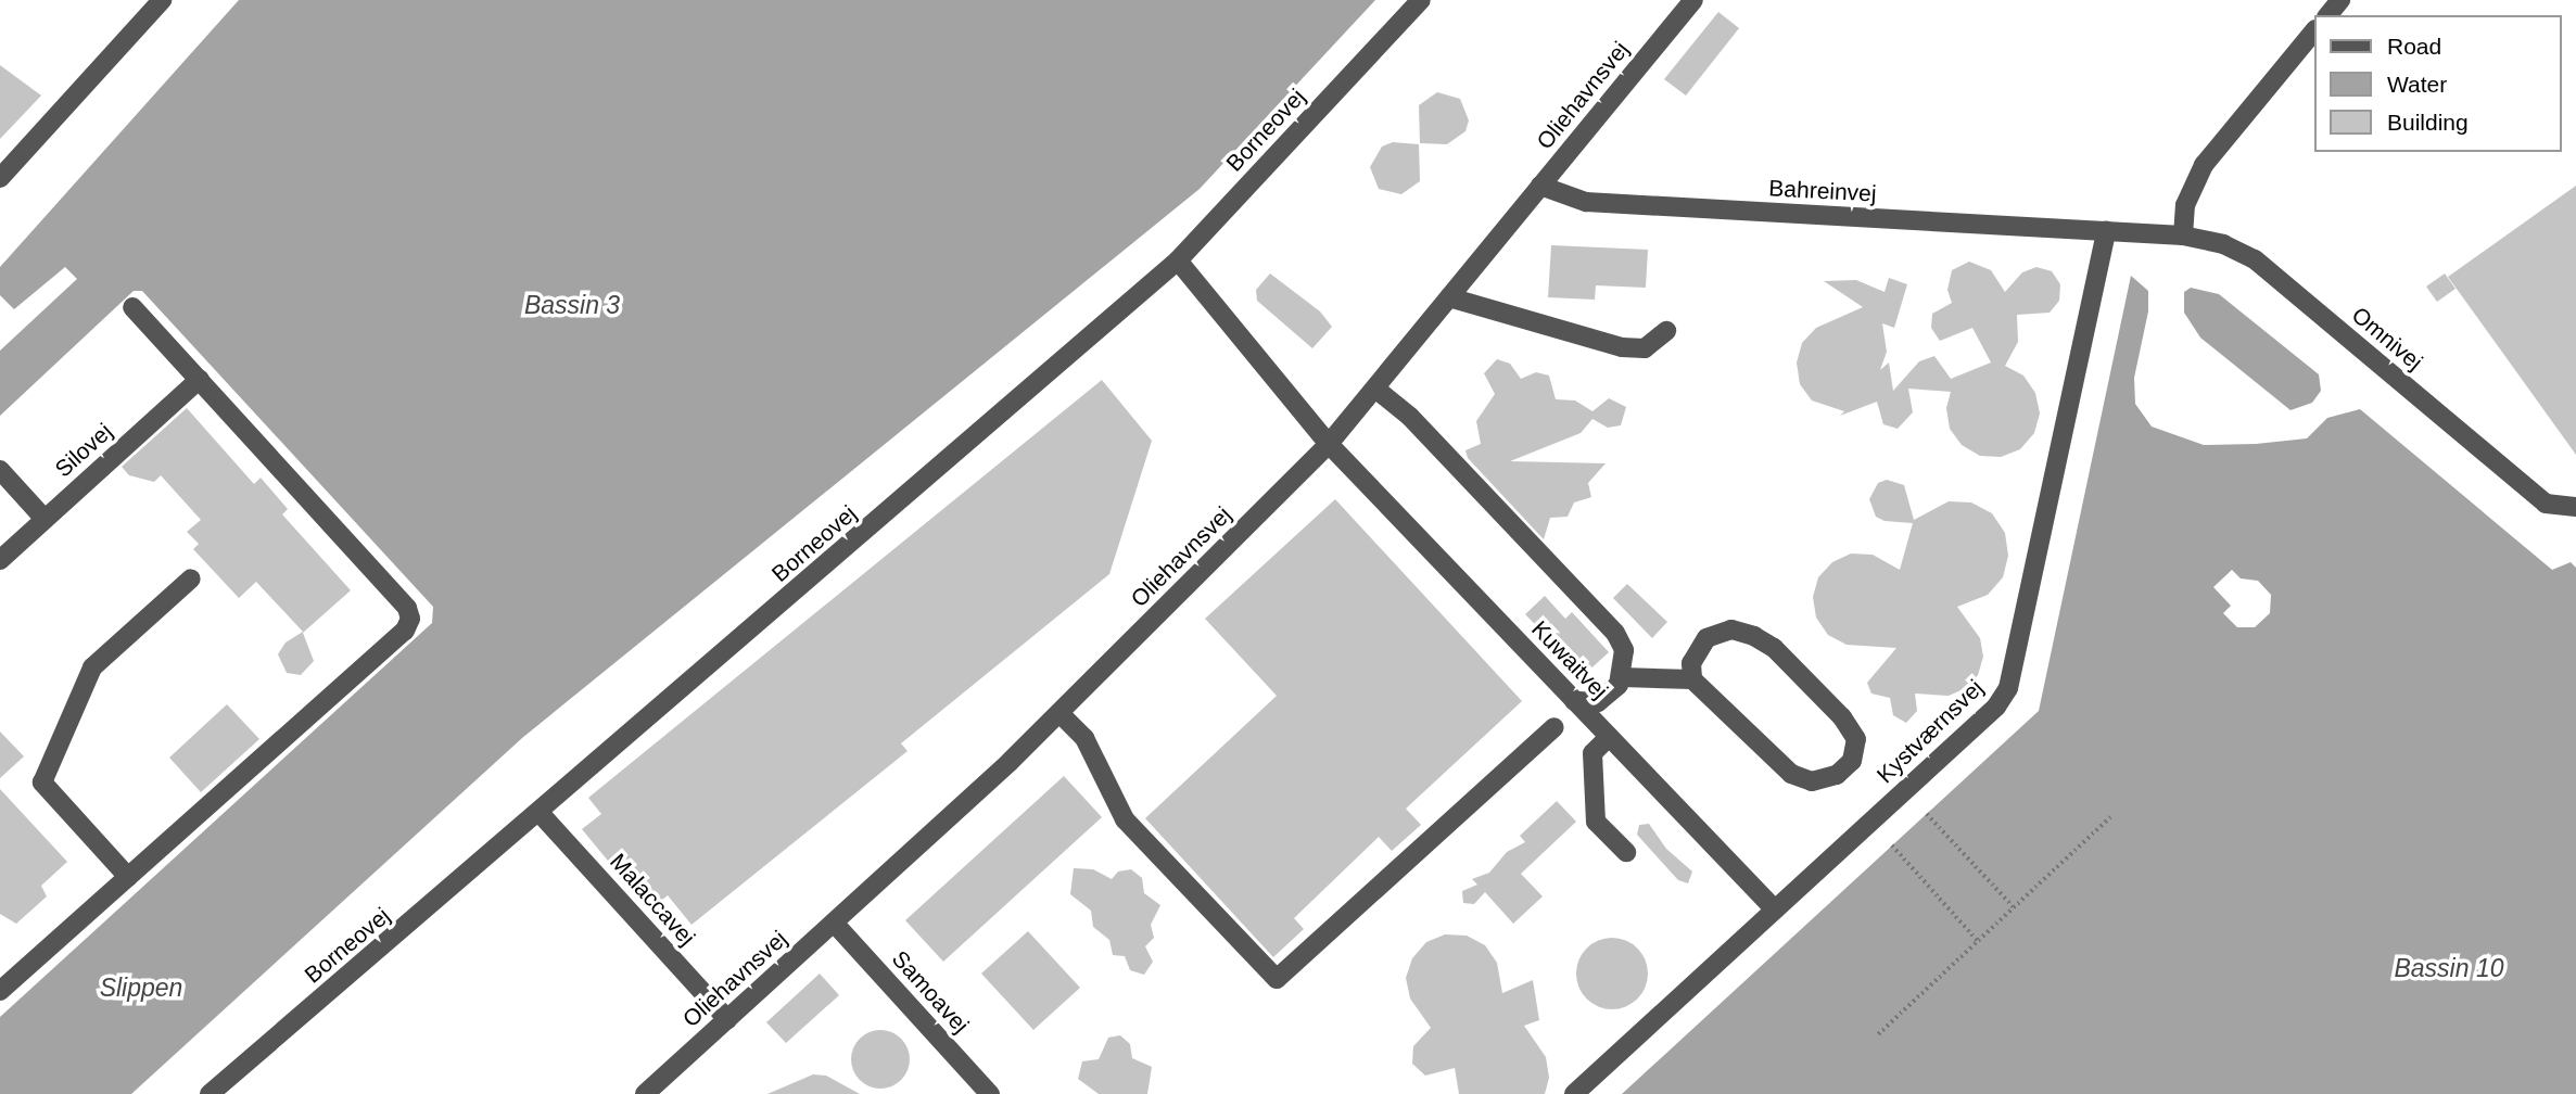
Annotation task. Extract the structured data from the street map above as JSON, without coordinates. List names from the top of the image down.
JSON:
{
  "streets": {
    "street": [
      "Oliehavnsvej",
      "Borneovej",
      "Bahreinvej",
      "Omnivej",
      "Silovej",
      "Kuwaitvej",
      "Kystværnsvej",
      "Malaccavej",
      "Samoavej"
    ]
  },
  "crossings": [
    ["Oliehavnsvej", "Bahreinvej"],
    ["Oliehavnsvej", "Kuwaitvej"],
    ["Oliehavnsvej", "Malaccavej"],
    ["Oliehavnsvej", "Samoavej"],
    ["Borneovej", "Kuwaitvej"],
    ["Borneovej", "Malaccavej"],
    ["Bahreinvej", "Omnivej"],
    ["Bahreinvej", "Kystværnsvej"],
    ["Omnivej", "Kystværnsvej"],
    ["Kuwaitvej", "Kystværnsvej"]
  ],
  "water": ["Bassin 3", "Bassin 10", "Slippen"],
  "legend": ["Road", "Water", "Building"]
}
